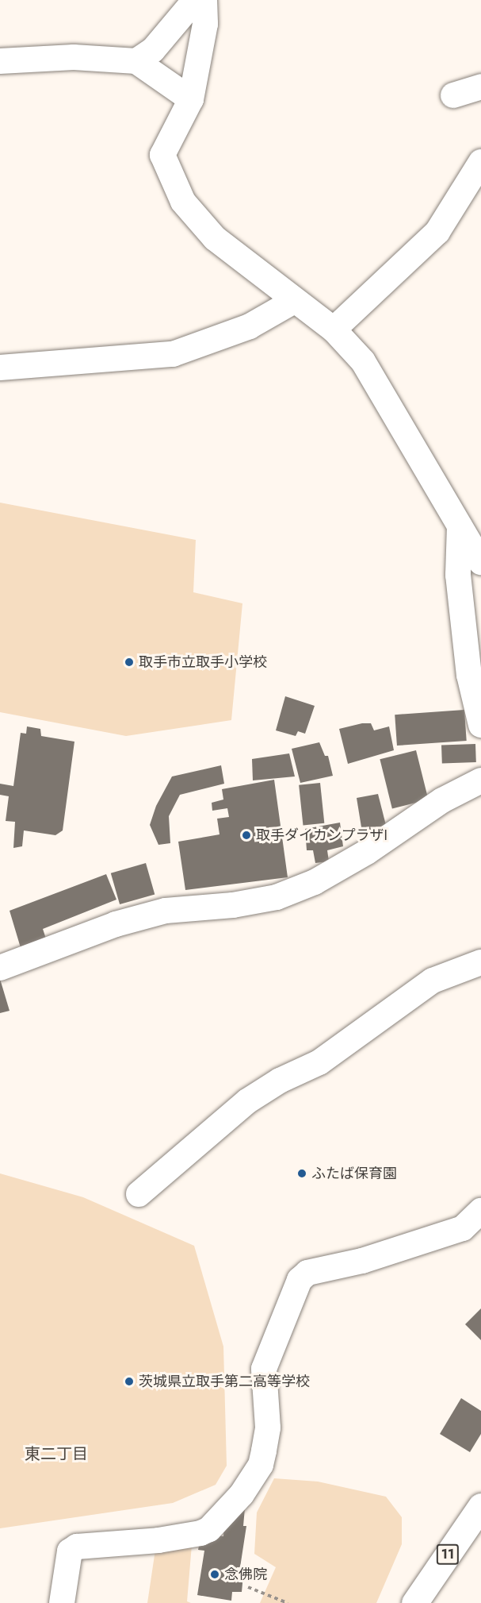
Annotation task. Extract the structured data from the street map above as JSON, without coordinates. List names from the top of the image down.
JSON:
{
  "streets": {
    "main road": ["11"]
  },
  "districts": ["東二丁目"],
  "places": [
    "取手市立取手小学校",
    "取手ダイカンプラザI",
    "ふたば保育園",
    "茨城県立取手第二高等学校",
    "念佛院"
  ]
}
